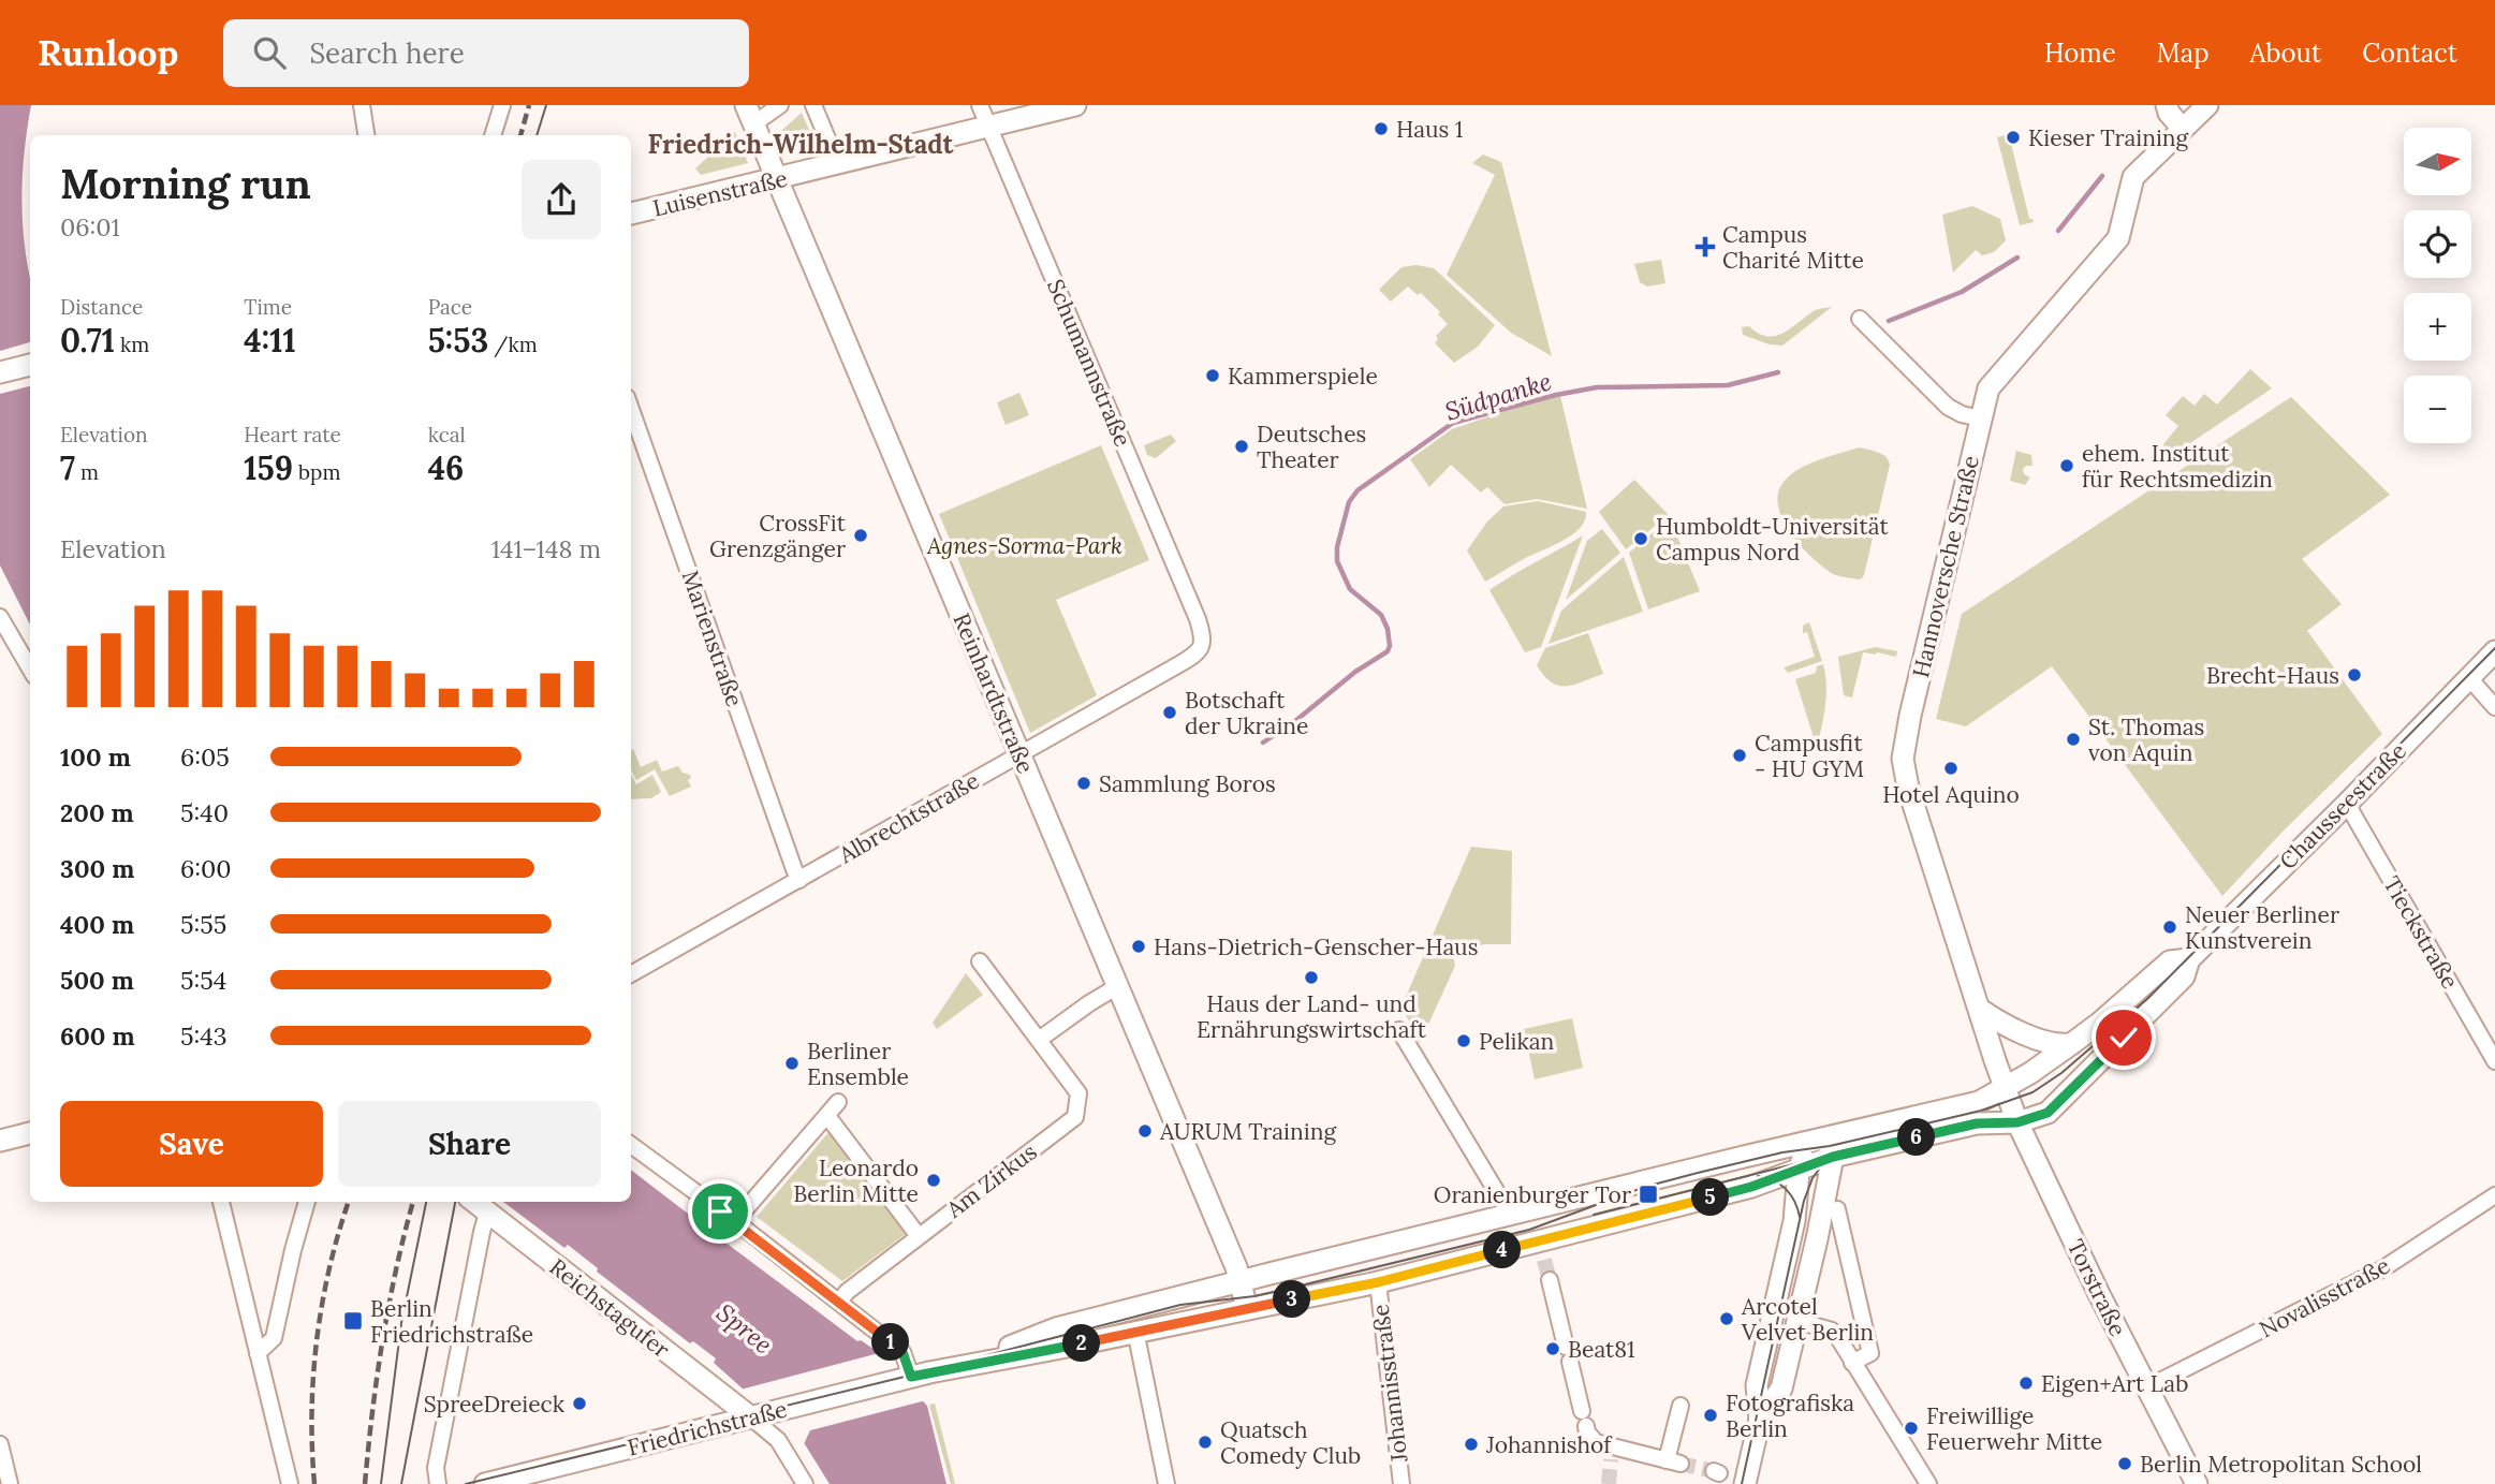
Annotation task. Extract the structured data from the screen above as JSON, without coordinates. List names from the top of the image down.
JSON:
{
  "streets": {
    "main road": [
      "Luisenstraße",
      "Hannoversche Straße",
      "Reinhardtstraße",
      "Chausseestraße",
      "Torstraße",
      "Reichstagufer",
      "Friedrichstraße"
    ],
    "street": [
      "Schumannstraße",
      "Marienstraße",
      "Albrechtstraße",
      "Tieckstraße",
      "Am Zirkus",
      "Novalisstraße",
      "Johannisstraße"
    ]
  },
  "crossings": [
    ["Luisenstraße", "Schumannstraße"],
    ["Luisenstraße", "Reinhardtstraße"],
    ["Schumannstraße", "Albrechtstraße"],
    ["Hannoversche Straße", "Chausseestraße"],
    ["Hannoversche Straße", "Torstraße"],
    ["Hannoversche Straße", "Friedrichstraße"],
    ["Marienstraße", "Albrechtstraße"],
    ["Reinhardtstraße", "Albrechtstraße"],
    ["Reinhardtstraße", "Friedrichstraße"],
    ["Chausseestraße", "Tieckstraße"],
    ["Chausseestraße", "Torstraße"],
    ["Chausseestraße", "Friedrichstraße"],
    ["Torstraße", "Novalisstraße"],
    ["Torstraße", "Friedrichstraße"],
    ["Reichstagufer", "Friedrichstraße"],
    ["Johannisstraße", "Friedrichstraße"]
  ],
  "districts": ["Friedrich-Wilhelm-Stadt"],
  "water": ["Südpanke", "Spree"],
  "parks": ["Agnes-Sorma-Park"],
  "places": {
    "other": [
      "Haus 1",
      "Kieser Training",
      "Kammerspiele",
      "Deutsches Theater",
      "ehem. Institut für Rechtsmedizin",
      "CrossFit Grenzgänger",
      "Humboldt-Universität Campus Nord",
      "Brecht-Haus",
      "Botschaft der Ukraine",
      "St. Thomas von Aquin",
      "Campusfit - HU GYM",
      "Hotel Aquino",
      "Sammlung Boros",
      "Neuer Berliner Kunstverein",
      "Hans-Dietrich-Genscher-Haus",
      "Haus der Land- und Ernährungswirtschaft",
      "Pelikan",
      "Berliner Ensemble",
      "AURUM Training",
      "Leonardo Berlin Mitte",
      "Arcotel Velvet Berlin",
      "Beat81",
      "Eigen+Art Lab",
      "SpreeDreieck",
      "Fotografiska Berlin",
      "Freiwillige Feuerwehr Mitte",
      "Quatsch Comedy Club",
      "Johannishof",
      "Berlin Metropolitan School"
    ],
    "health": ["Campus Charité Mitte"],
    "transit": ["Oranienburger Tor", "Berlin Friedrichstraße"]
  },
  "north": "right",
  "page": {
    "header": "Runloop",
    "search": "Search here",
    "nav": [
      "Home",
      "Map",
      "About",
      "Contact"
    ],
    "map_buttons": ["+", "−"],
    "heading": ["Morning run", "06:01"],
    "stats": [
      ["Distance", "0.71 km"],
      ["Time", "4:11"],
      ["Pace", "5:53 /km"],
      ["Elevation", "7 m"],
      ["Heart rate", "159 bpm"],
      ["kcal", "46"]
    ],
    "chart": ["Elevation", "141–148 m"],
    "list": [
      {
        "name": "100 m",
        "note": "6:05"
      },
      {
        "name": "200 m",
        "note": "5:40"
      },
      {
        "name": "300 m",
        "note": "6:00"
      },
      {
        "name": "400 m",
        "note": "5:55"
      },
      {
        "name": "500 m",
        "note": "5:54"
      },
      {
        "name": "600 m",
        "note": "5:43"
      }
    ],
    "buttons": ["Save", "Share"],
    "pins": [
      "6",
      "5",
      "4",
      "3",
      "1",
      "2"
    ]
  }
}
